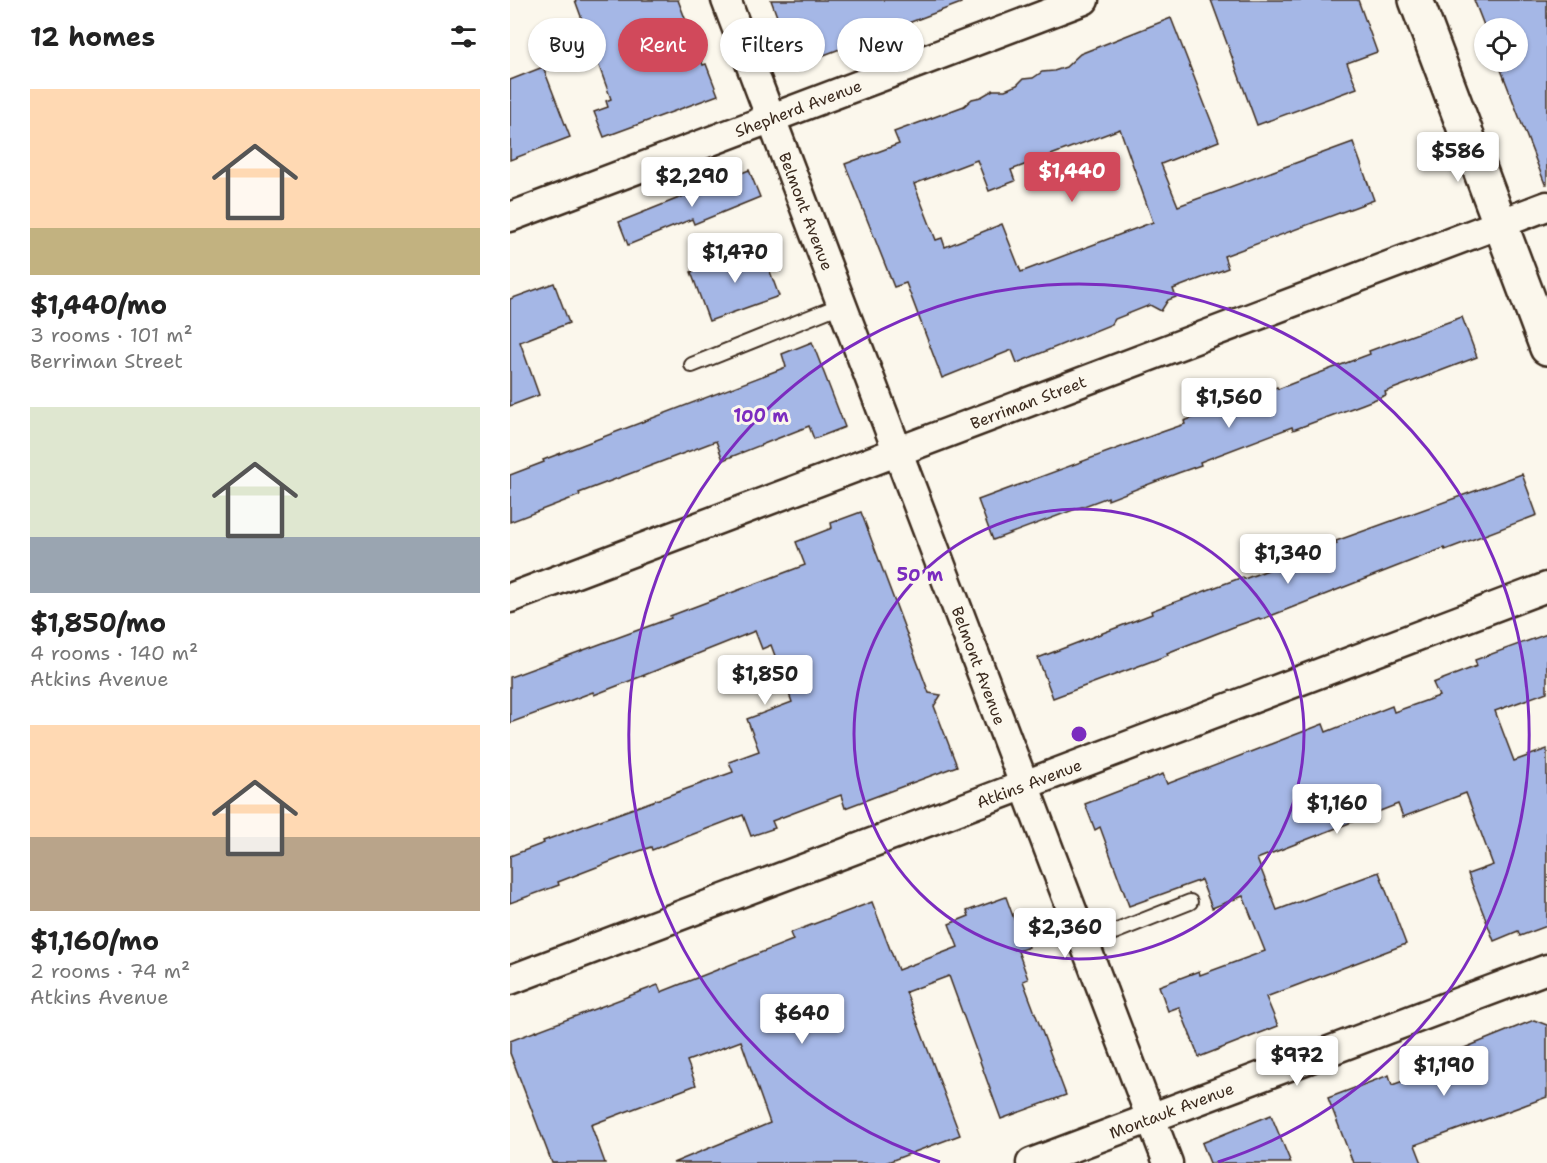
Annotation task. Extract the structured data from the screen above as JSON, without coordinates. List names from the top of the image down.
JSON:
{
  "streets": {
    "street": [
      "Shepherd Avenue",
      "Belmont Avenue",
      "Berriman Street",
      "Atkins Avenue",
      "Montauk Avenue"
    ]
  },
  "crossings": [
    ["Shepherd Avenue", "Belmont Avenue"],
    ["Belmont Avenue", "Berriman Street"],
    ["Belmont Avenue", "Atkins Avenue"],
    ["Belmont Avenue", "Montauk Avenue"]
  ],
  "page": {
    "heading": "12 homes",
    "chip": [
      "Buy",
      "Rent",
      "Filters",
      "New"
    ],
    "list": [
      {
        "name": "$1,440/mo",
        "note": "3 rooms · 101 m² · Berriman Street"
      },
      {
        "name": "$1,850/mo",
        "note": "4 rooms · 140 m² · Atkins Avenue"
      },
      {
        "name": "$1,160/mo",
        "note": "2 rooms · 74 m² · Atkins Avenue"
      }
    ],
    "price": [
      "$586",
      "$1,440",
      "$2,290",
      "$1,470",
      "$1,560",
      "$1,340",
      "$1,850",
      "$1,160",
      "$2,360",
      "$640",
      "$972",
      "$1,190"
    ]
  },
  "rings": ["100 m", "50 m"]
}
